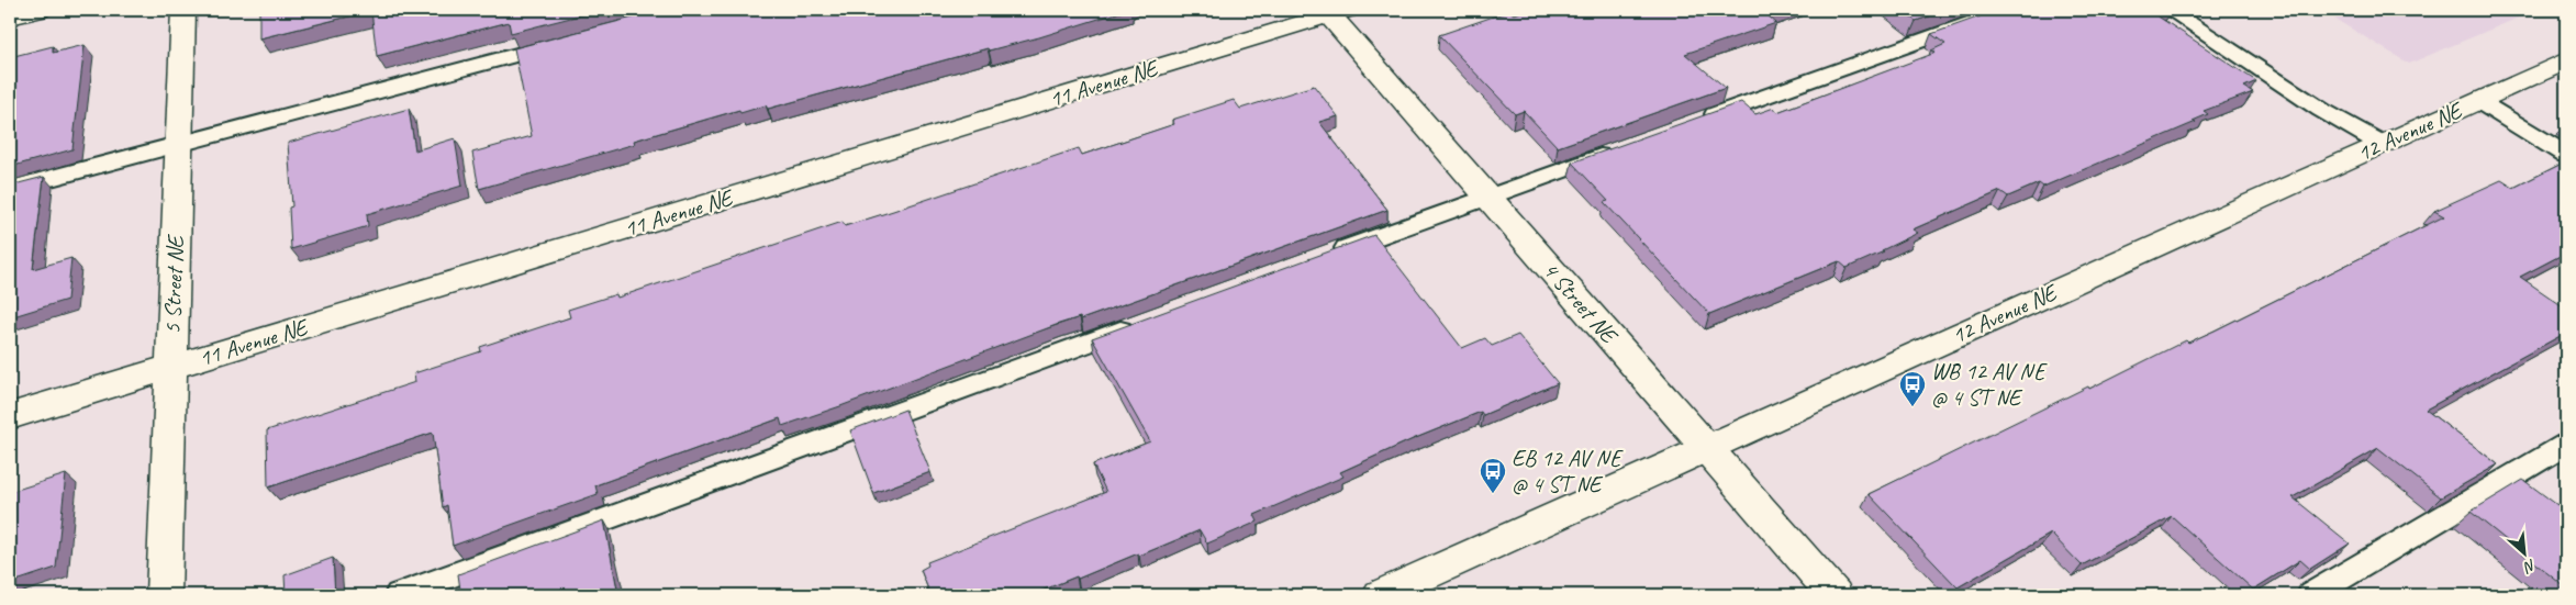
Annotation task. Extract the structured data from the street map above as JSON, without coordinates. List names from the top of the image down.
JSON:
{
  "streets": {
    "street": [
      "11 Avenue NE",
      "12 Avenue NE",
      "5 Street NE",
      "4 Street NE"
    ]
  },
  "crossings": [
    ["11 Avenue NE", "5 Street NE"],
    ["11 Avenue NE", "4 Street NE"],
    ["12 Avenue NE", "4 Street NE"]
  ],
  "places": {
    "bus stop": ["WB 12 AV NE @ 4 ST NE", "EB 12 AV NE @ 4 ST NE"]
  },
  "north": "bottom right"
}
